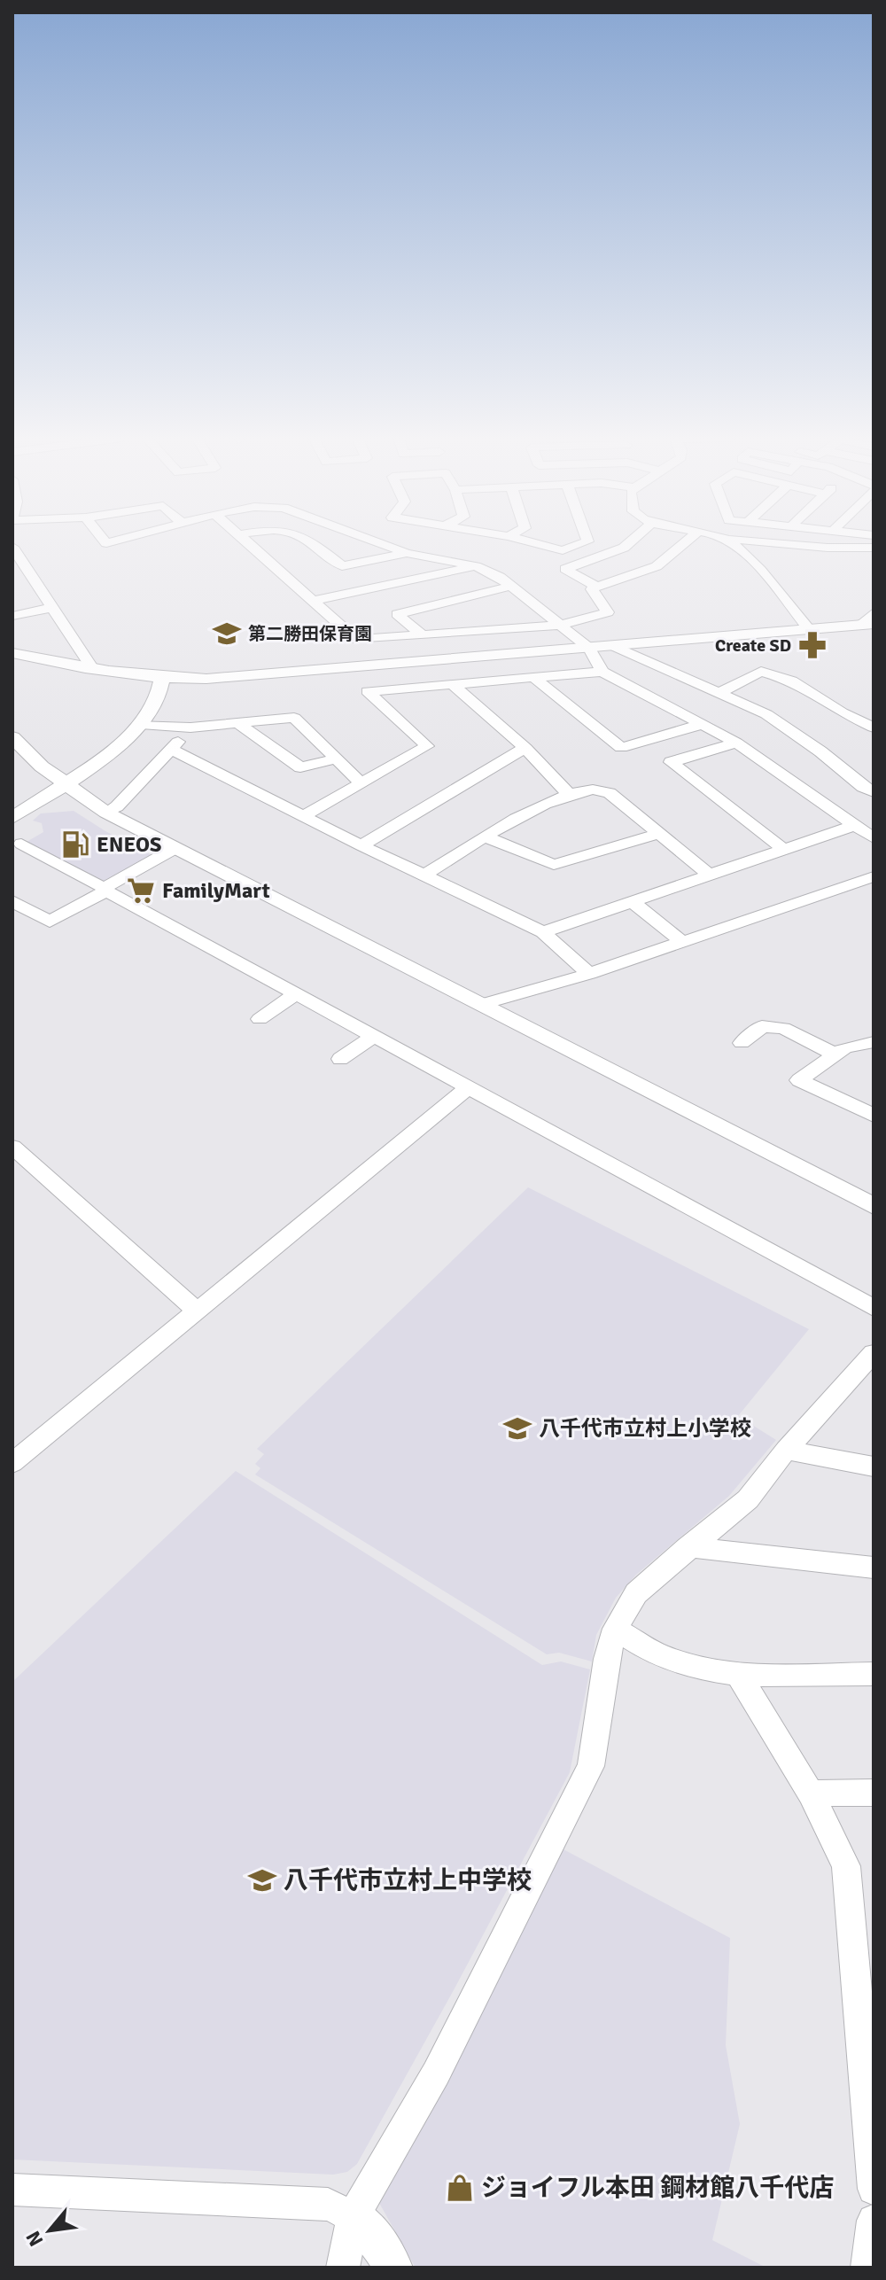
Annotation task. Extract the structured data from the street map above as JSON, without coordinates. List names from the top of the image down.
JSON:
{
  "places": {
    "school or university": ["第二勝田保育園", "八千代市立村上小学校", "八千代市立村上中学校"],
    "pharmacy": ["Create SD"],
    "fuel station": ["ENEOS"],
    "supermarket": ["FamilyMart"],
    "shop": ["ジョイフル本田 鋼材館八千代店"]
  },
  "north": "bottom left"
}
